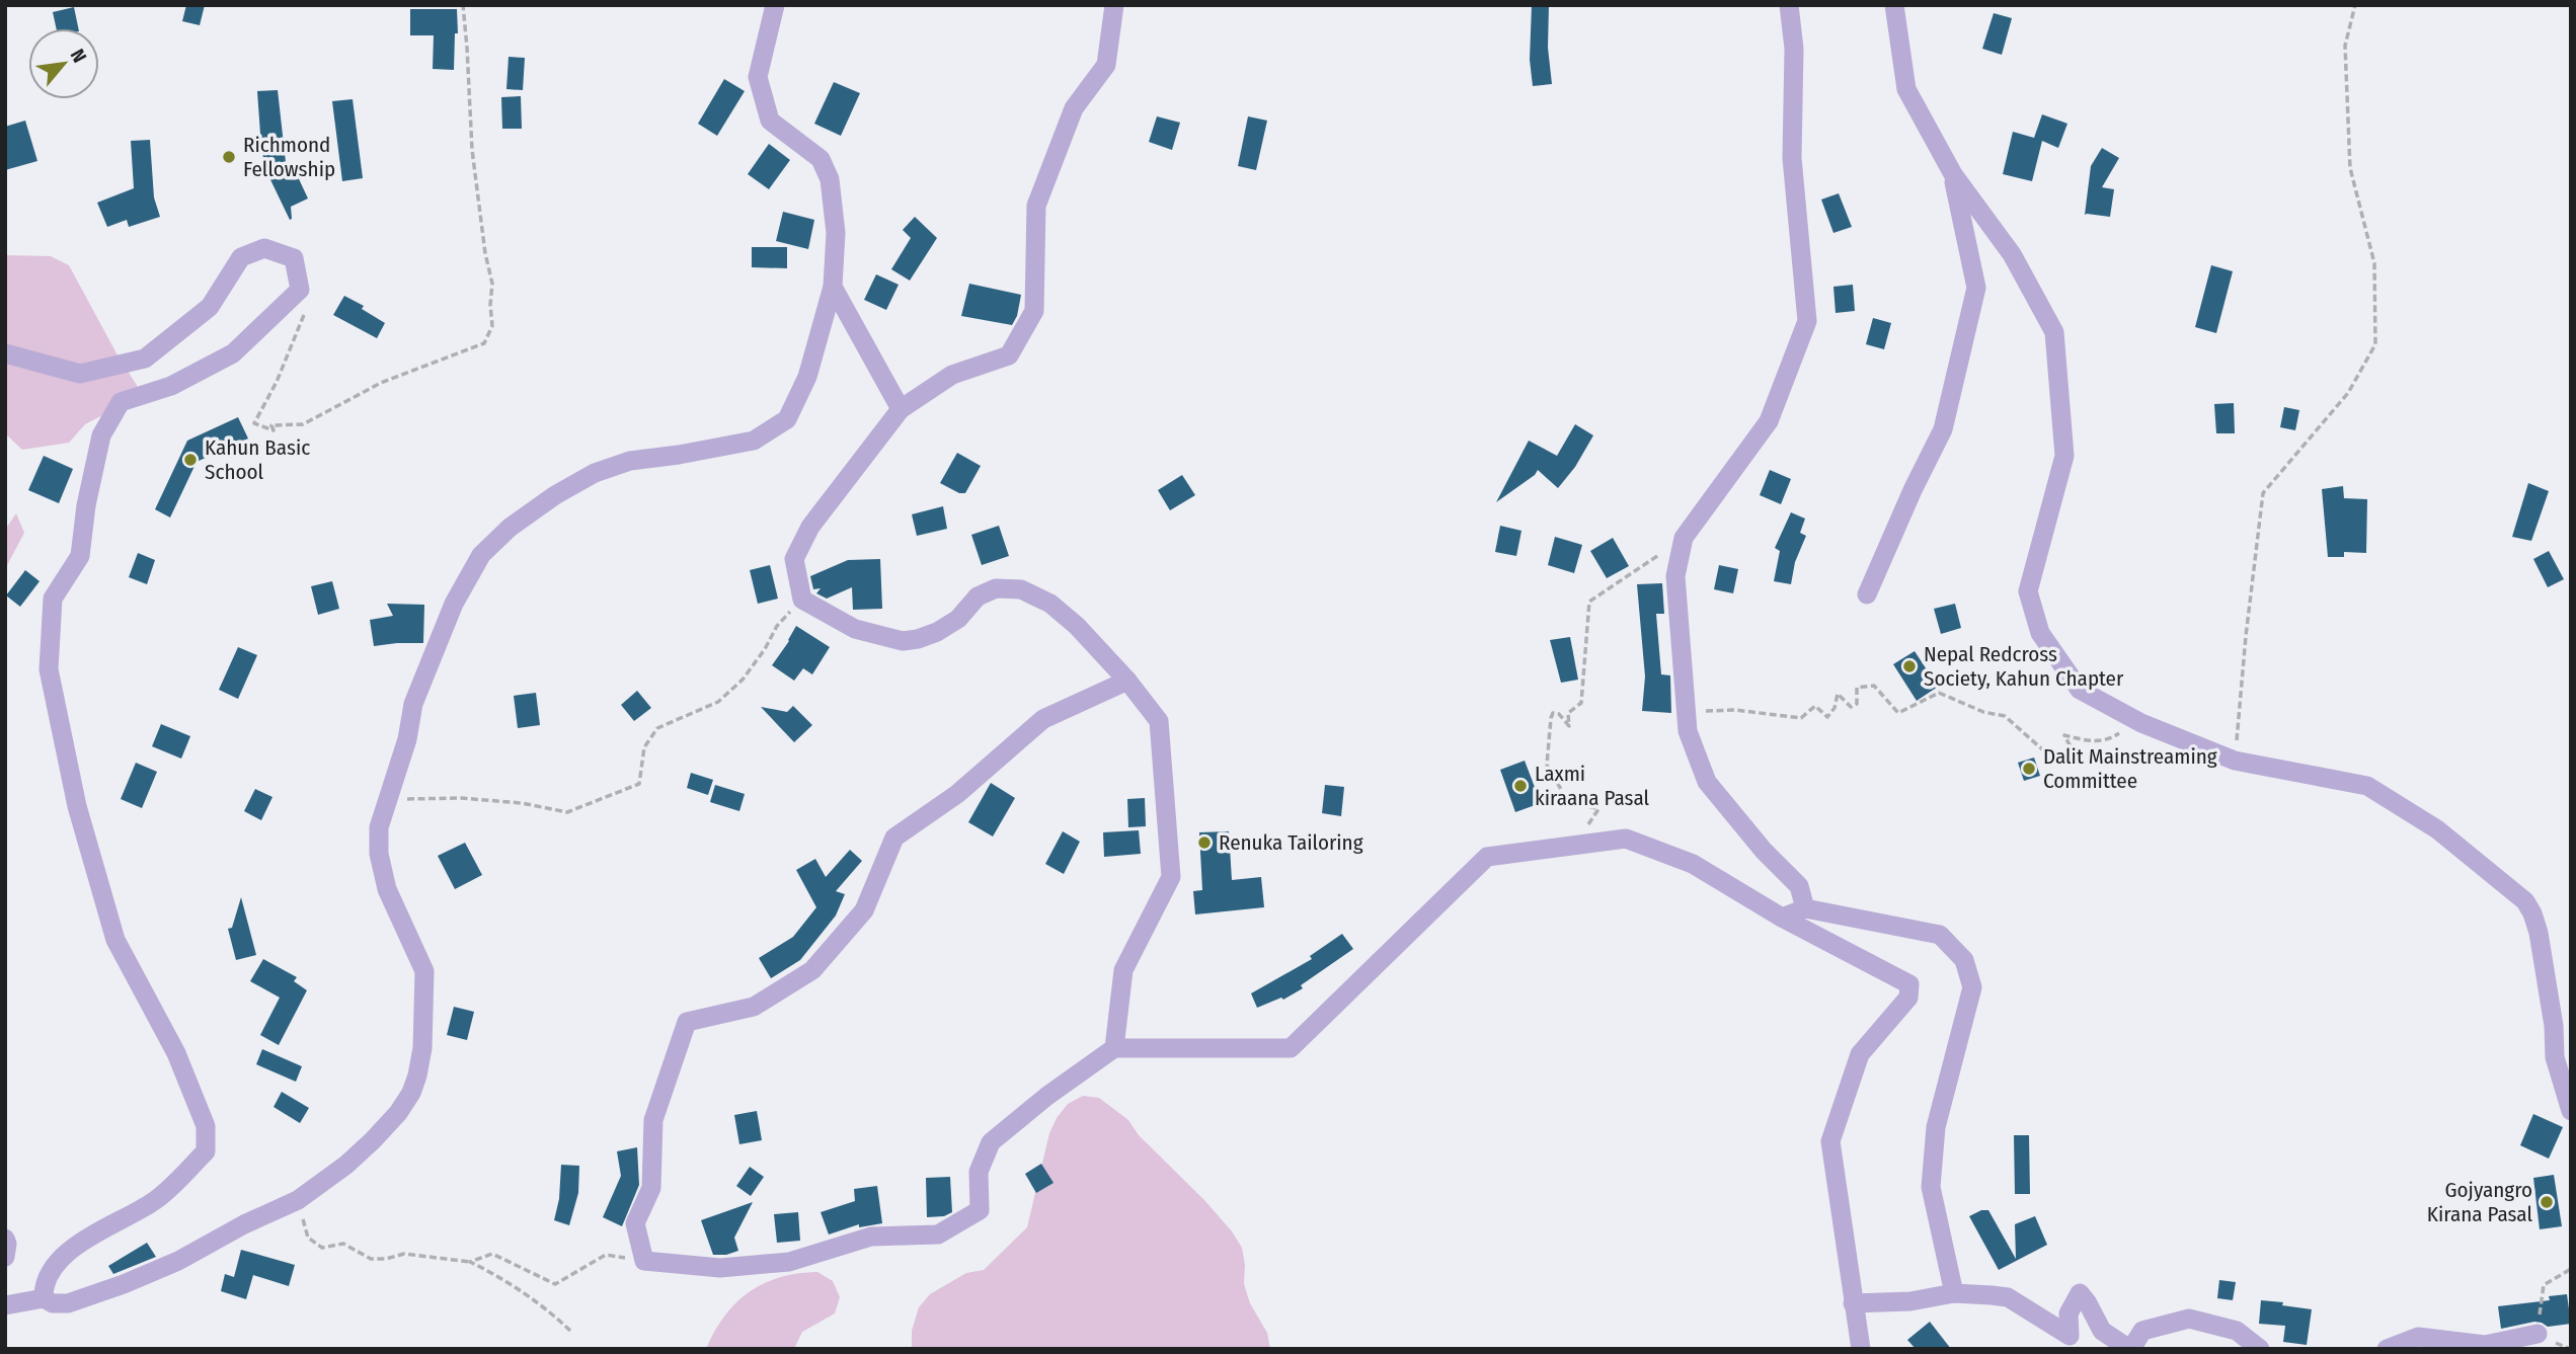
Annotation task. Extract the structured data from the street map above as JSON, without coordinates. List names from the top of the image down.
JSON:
{
  "places": [
    "Richmond Fellowship",
    "Kahun Basic School",
    "Nepal Redcross Society, Kahun Chapter",
    "Dalit Mainstreaming Committee",
    "Laxmi kiraana Pasal",
    "Renuka Tailoring",
    "Gojyangro Kirana Pasal"
  ],
  "north": "top right"
}
